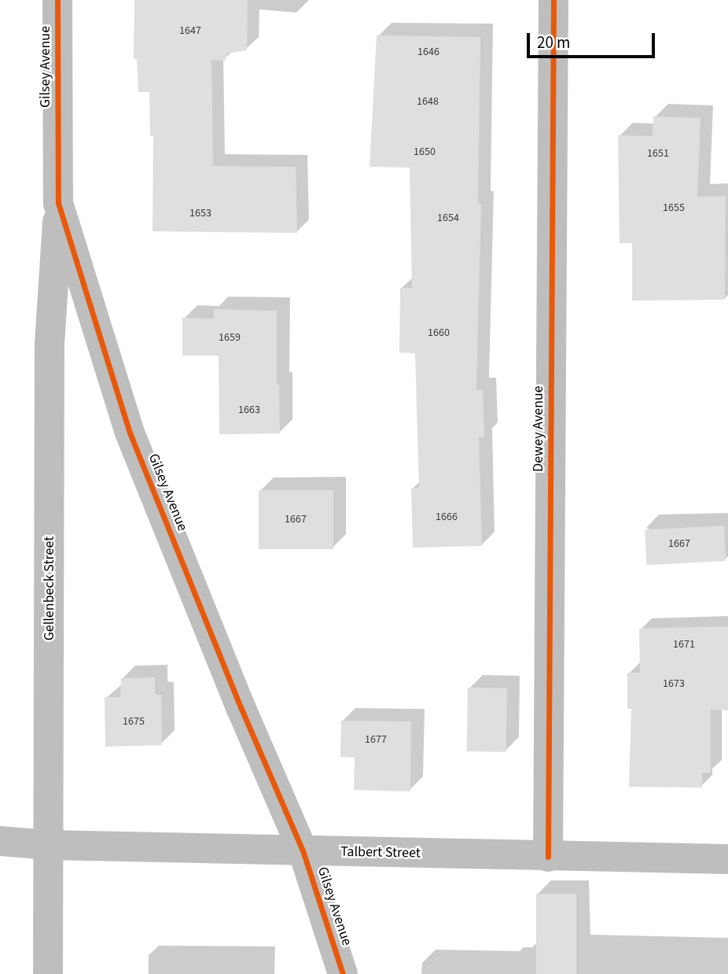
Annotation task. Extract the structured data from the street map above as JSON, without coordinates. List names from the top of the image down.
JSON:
{
  "streets": {
    "street": [
      "Gilsey Avenue",
      "Dewey Avenue",
      "Gellenbeck Street",
      "Talbert Street"
    ]
  },
  "crossings": [
    ["Gilsey Avenue", "Gellenbeck Street"],
    ["Gilsey Avenue", "Talbert Street"],
    ["Dewey Avenue", "Talbert Street"],
    ["Gellenbeck Street", "Talbert Street"]
  ],
  "house_numbers": [
    "1647",
    "1646",
    "1648",
    "1650",
    "1651",
    "1655",
    "1653",
    "1654",
    "1660",
    "1659",
    "1663",
    "1666",
    "1667",
    "1667",
    "1671",
    "1673",
    "1675",
    "1677"
  ],
  "scale_bar": "20 m"
}
